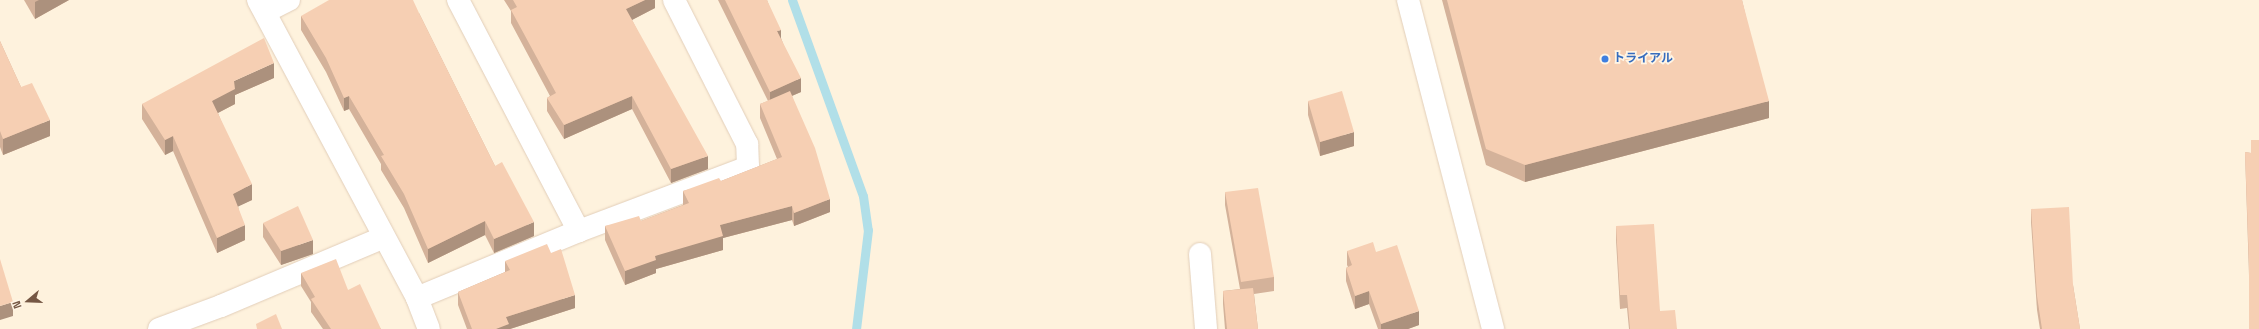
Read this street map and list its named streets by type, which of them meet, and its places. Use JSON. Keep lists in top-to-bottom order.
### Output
{
  "places": ["トライアル"],
  "north": "left"
}
